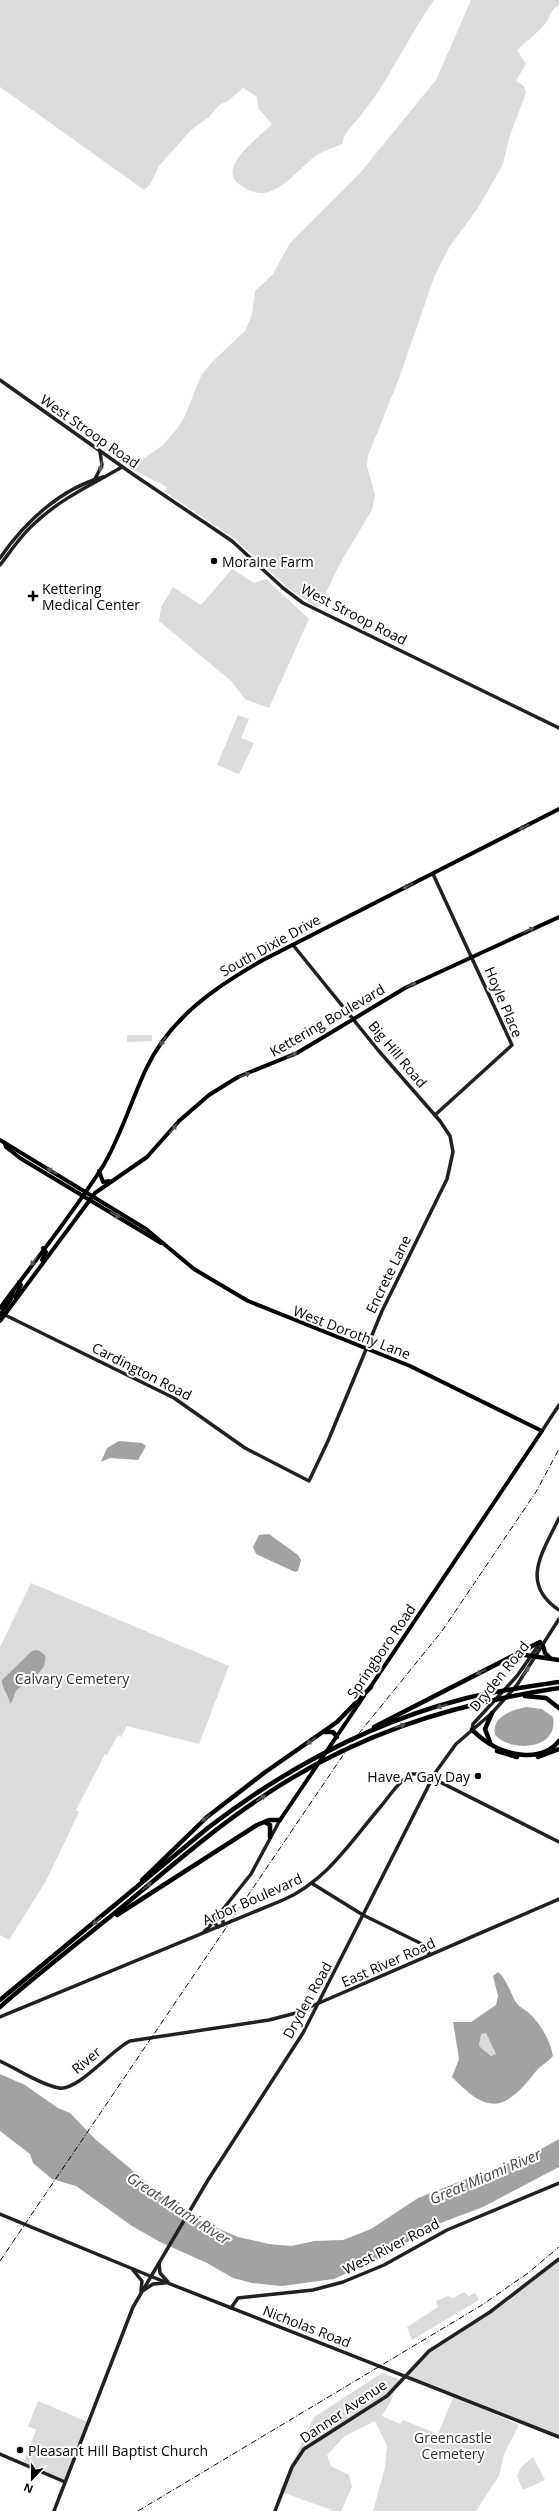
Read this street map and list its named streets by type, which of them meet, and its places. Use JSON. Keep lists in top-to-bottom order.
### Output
{
  "streets": {
    "main road": [
      "South Dixie Drive",
      "Kettering Boulevard",
      "West Dorothy Lane",
      "Springboro Road"
    ],
    "street": [
      "West Stroop Road",
      "Hoyle Place",
      "Big Hill Road",
      "Encrete Lane",
      "Cardington Road",
      "Dryden Road",
      "Arbor Boulevard",
      "East River Road",
      "River",
      "West River Road",
      "Nicholas Road",
      "Danner Avenue"
    ]
  },
  "crossings": [
    ["South Dixie Drive", "Hoyle Place"],
    ["South Dixie Drive", "Big Hill Road"],
    ["South Dixie Drive", "West Dorothy Lane"],
    ["Hoyle Place", "Kettering Boulevard"],
    ["Hoyle Place", "Big Hill Road"],
    ["Kettering Boulevard", "Big Hill Road"],
    ["Kettering Boulevard", "West Dorothy Lane"],
    ["Kettering Boulevard", "Cardington Road"],
    ["Big Hill Road", "Encrete Lane"],
    ["Encrete Lane", "West Dorothy Lane"],
    ["Encrete Lane", "Cardington Road"],
    ["West Dorothy Lane", "Springboro Road"],
    ["Springboro Road", "Arbor Boulevard"],
    ["Dryden Road", "Arbor Boulevard"],
    ["Dryden Road", "East River Road"],
    ["Dryden Road", "Nicholas Road"],
    ["East River Road", "River"],
    ["West River Road", "Nicholas Road"],
    ["Nicholas Road", "Danner Avenue"]
  ],
  "one_way": ["South Dixie Drive", "Kettering Boulevard"],
  "water": ["Great Miami River"],
  "parks": ["Calvary Cemetery", "Greencastle Cemetery"],
  "places": {
    "other": ["Moraine Farm", "Have A Gay Day", "Pleasant Hill Baptist Church"],
    "health": ["Kettering Medical Center"]
  },
  "north": "bottom"
}
